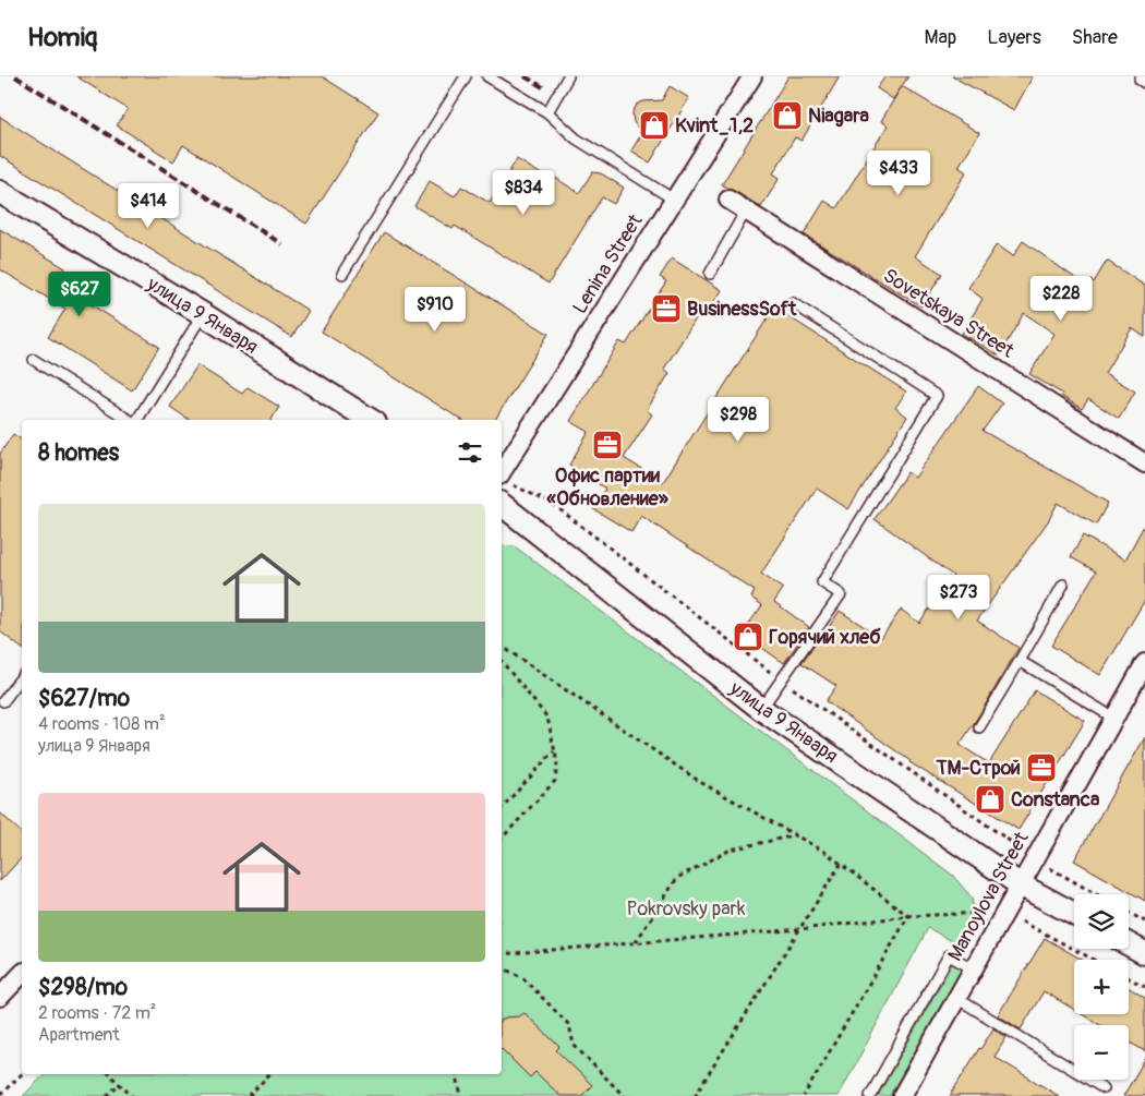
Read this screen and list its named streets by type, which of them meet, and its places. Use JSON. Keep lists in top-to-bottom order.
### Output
{
  "streets": {
    "street": [
      "Lenina Street",
      "Sovetskaya Street",
      "улица 9 Января",
      "Manoylova Street"
    ]
  },
  "crossings": [
    ["улица 9 Января", "Manoylova Street"]
  ],
  "parks": ["Pokrovsky park"],
  "places": {
    "shop": [
      "Niagara",
      "Kvint_1,2",
      "Горячий хлеб",
      "Constanca"
    ],
    "office": ["BusinessSoft", "Офис партии «Обновление»", "ТМ-Строй"]
  },
  "page": {
    "header": "Homiq",
    "nav": ["Map", "Layers", "Share"],
    "price": [
      "$433",
      "$834",
      "$414",
      "$627",
      "$228",
      "$910",
      "$298",
      "$273"
    ],
    "heading": "8 homes",
    "list": [
      {
        "name": "$627/mo",
        "note": "4 rooms · 108 m² · улица 9 Января"
      },
      {
        "name": "$298/mo",
        "note": "2 rooms · 72 m² · Apartment"
      }
    ],
    "map_buttons": ["+", "−"]
  }
}
